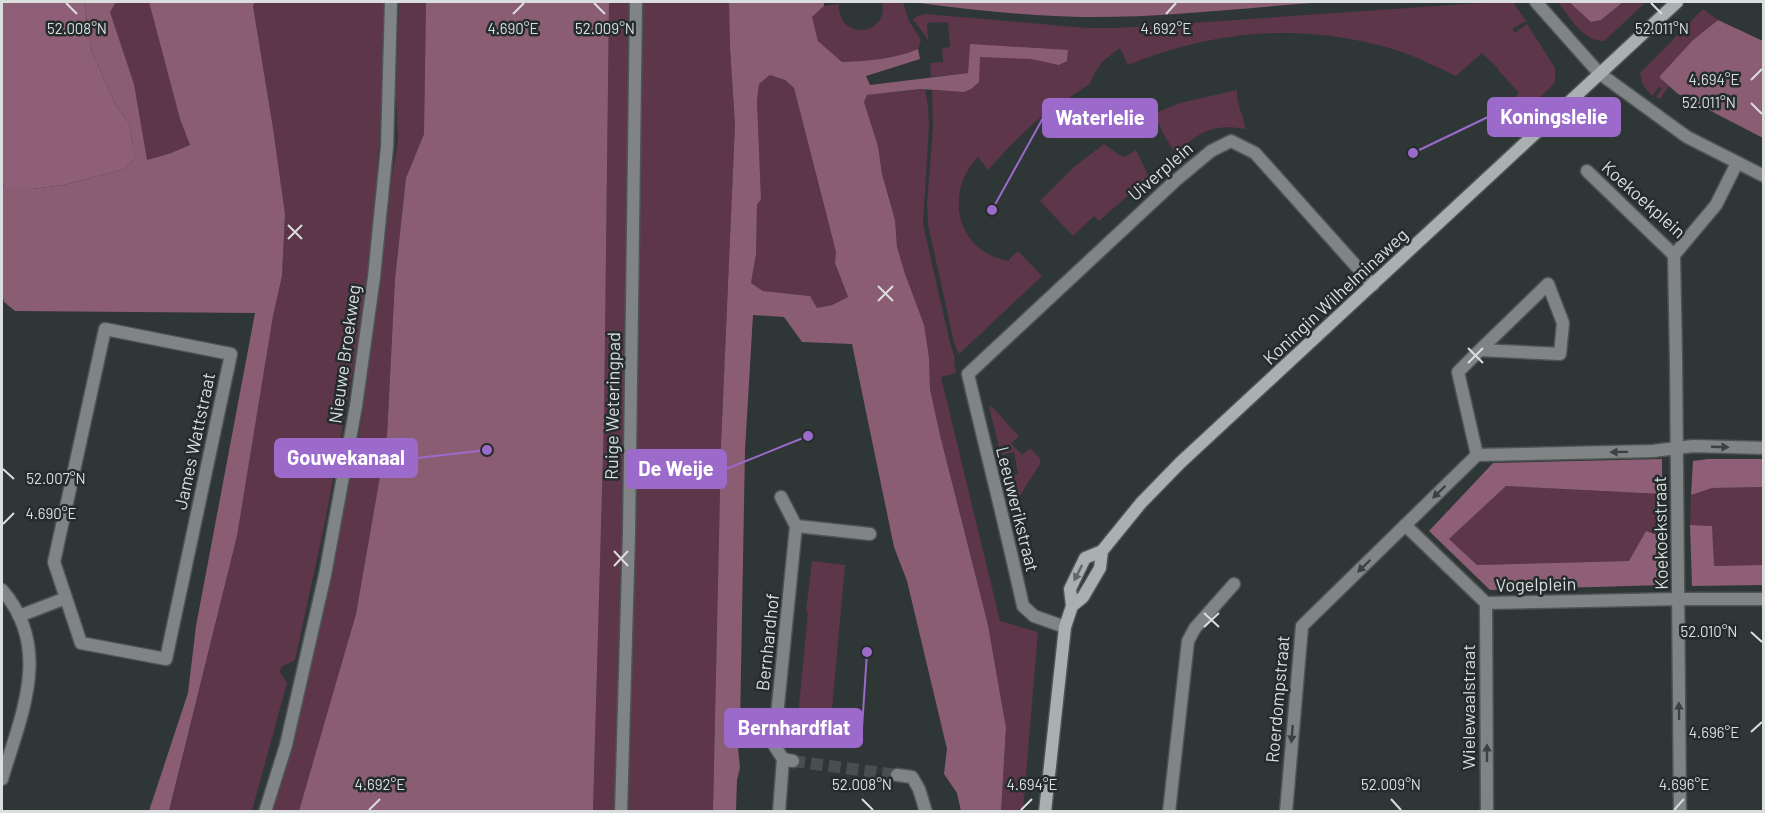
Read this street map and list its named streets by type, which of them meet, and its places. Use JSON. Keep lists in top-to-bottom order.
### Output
{
  "streets": {
    "main road": ["Koningin Wilhelminaweg"],
    "street": [
      "Uiverplein",
      "Koekoekplein",
      "Nieuwe Broekweg",
      "Ruige Weteringpad",
      "James Wattstraat",
      "Leeuwerikstraat",
      "Koekoekstraat",
      "Vogelplein",
      "Bernhardhof",
      "Roerdompstraat",
      "Wielewaalstraat"
    ]
  },
  "crossings": [
    ["Uiverplein", "Koningin Wilhelminaweg"],
    ["Uiverplein", "Leeuwerikstraat"],
    ["Koekoekplein", "Koekoekstraat"],
    ["Koningin Wilhelminaweg", "Leeuwerikstraat"],
    ["Koekoekstraat", "Vogelplein"],
    ["Vogelplein", "Roerdompstraat"],
    ["Vogelplein", "Wielewaalstraat"]
  ],
  "one_way": ["Koekoekstraat", "Roerdompstraat", "Wielewaalstraat"],
  "places": [
    "Koningslelie",
    "Waterlelie",
    "De Weije",
    "Gouwekanaal",
    "Bernhardflat"
  ],
  "coordinates": [
    "52.011°N",
    "52.008°N",
    "4.690°E",
    "52.009°N",
    "4.692°E",
    "4.694°E",
    "52.007°N",
    "52.010°N",
    "4.696°E"
  ]
}
